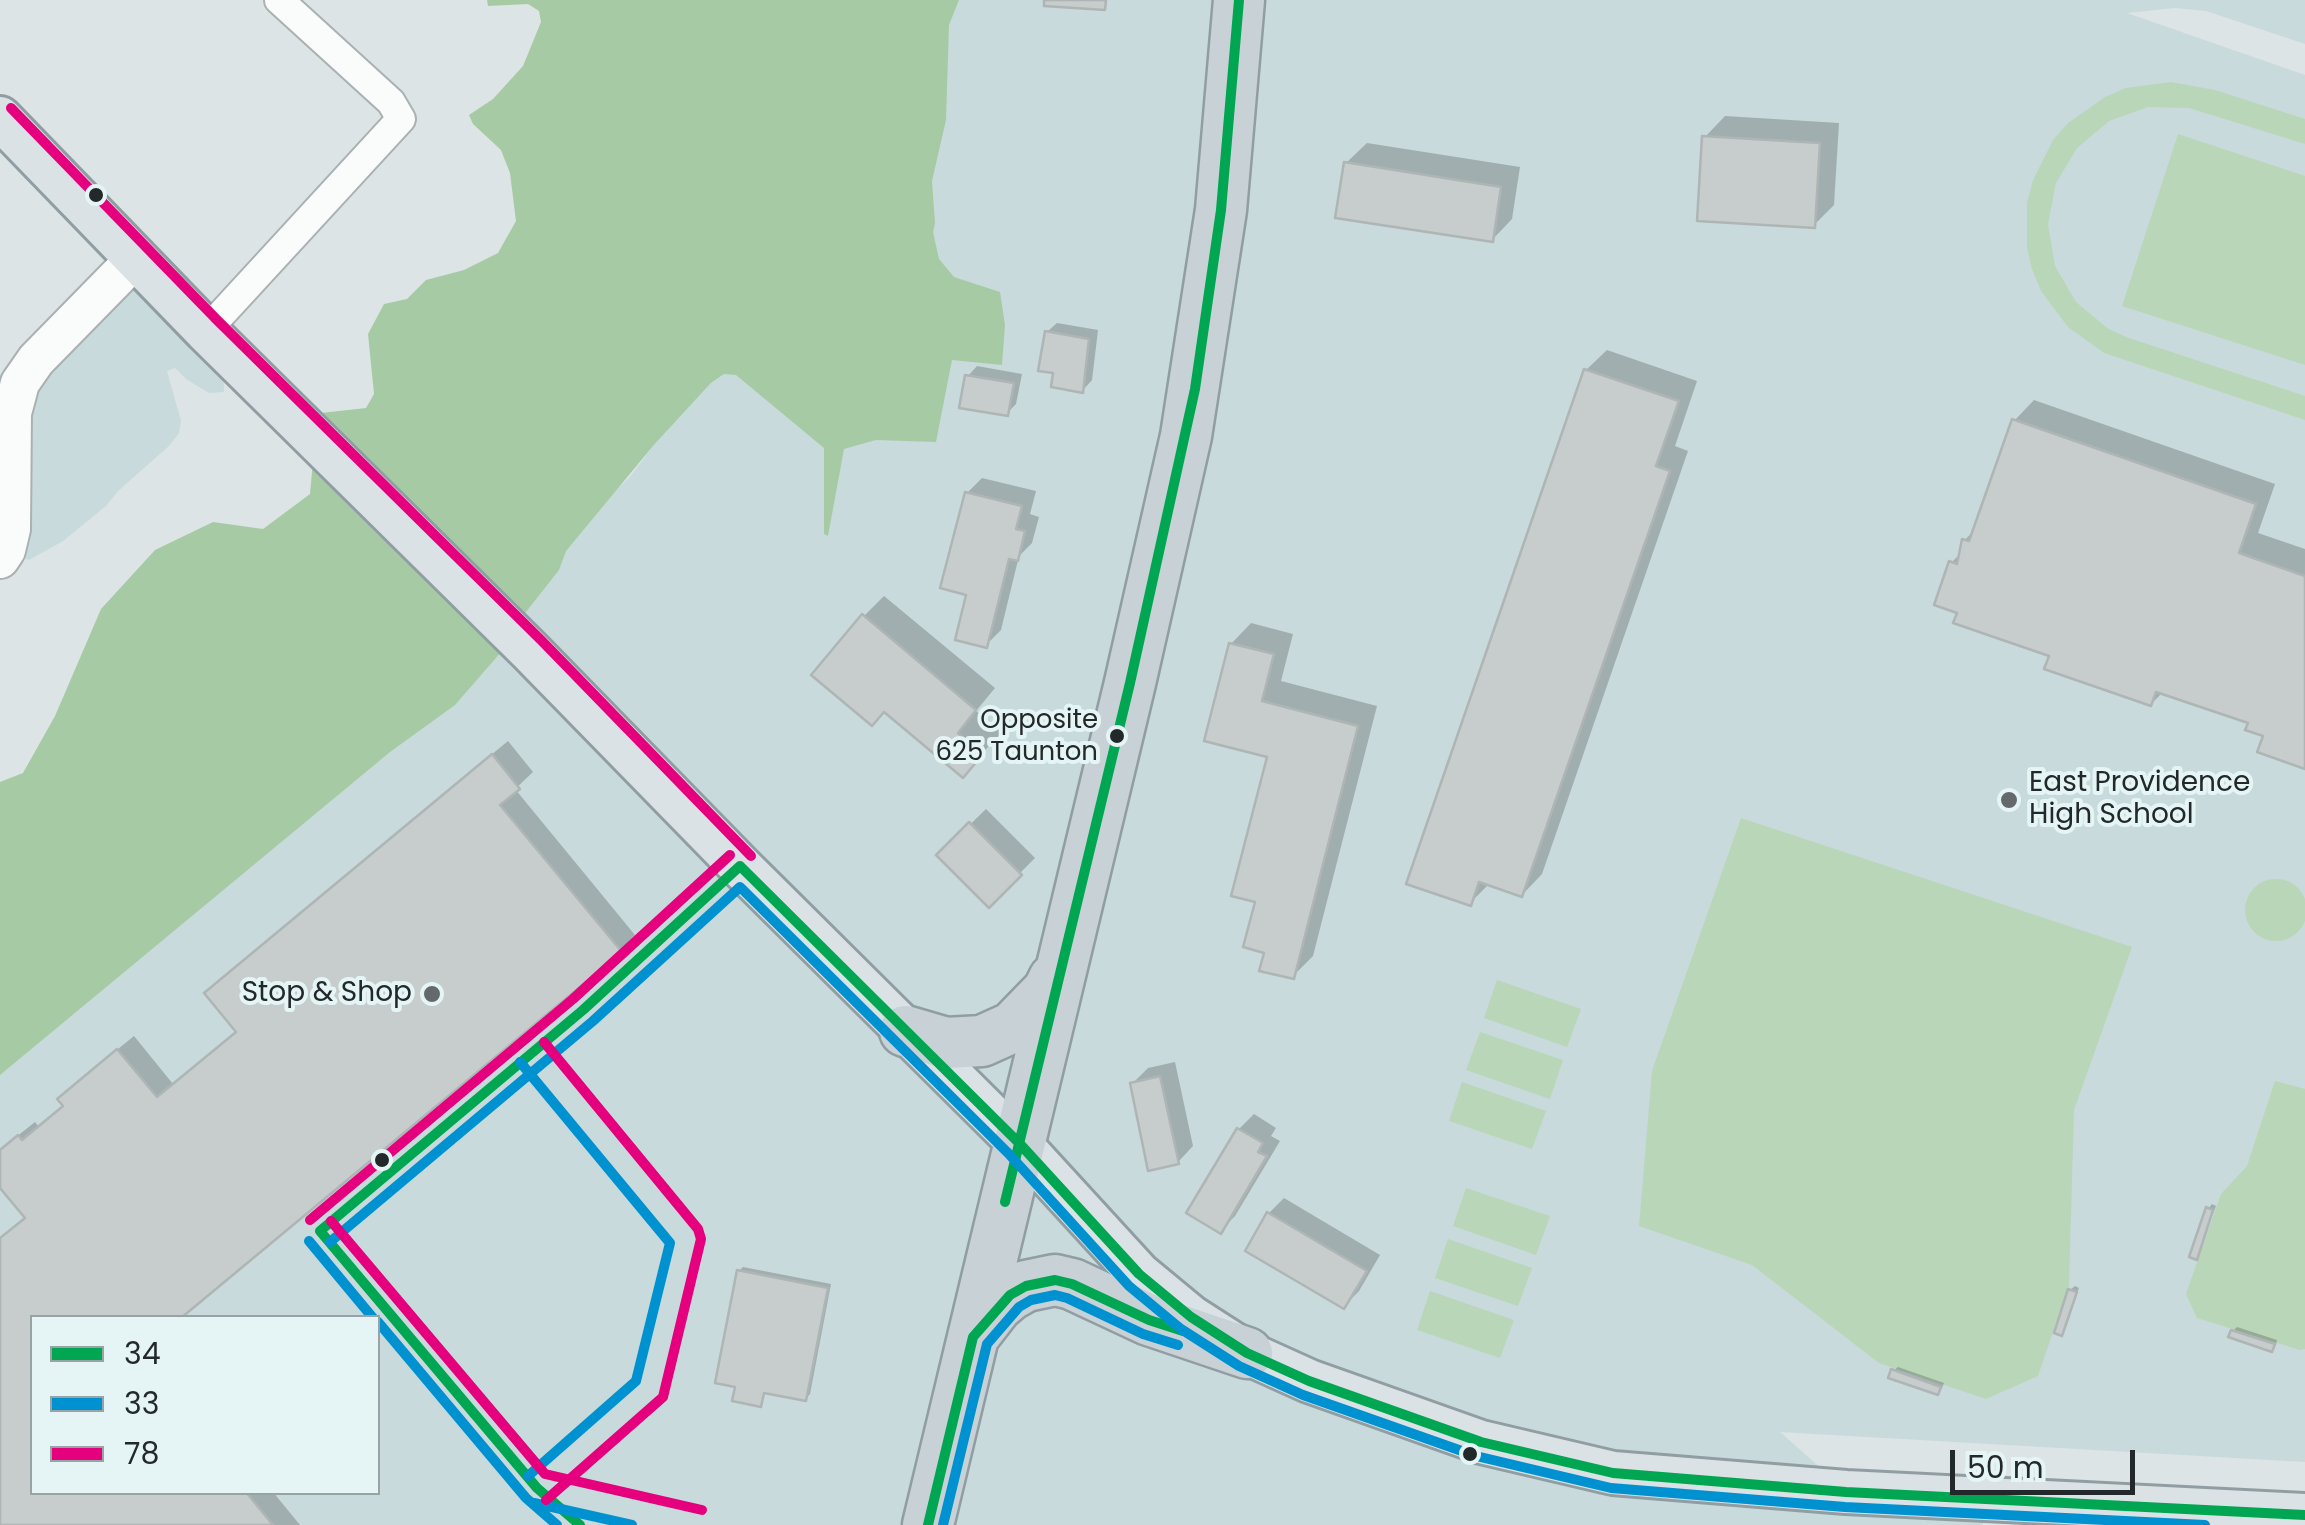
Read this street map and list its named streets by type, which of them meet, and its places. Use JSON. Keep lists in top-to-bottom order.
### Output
{
  "places": ["Opposite 625 Taunton", "East Providence High School", "Stop & Shop"],
  "lines": ["transit line 34", "transit line 78", "transit line 33"],
  "legend": ["34", "33", "78"],
  "scale_bar": "50 m"
}
